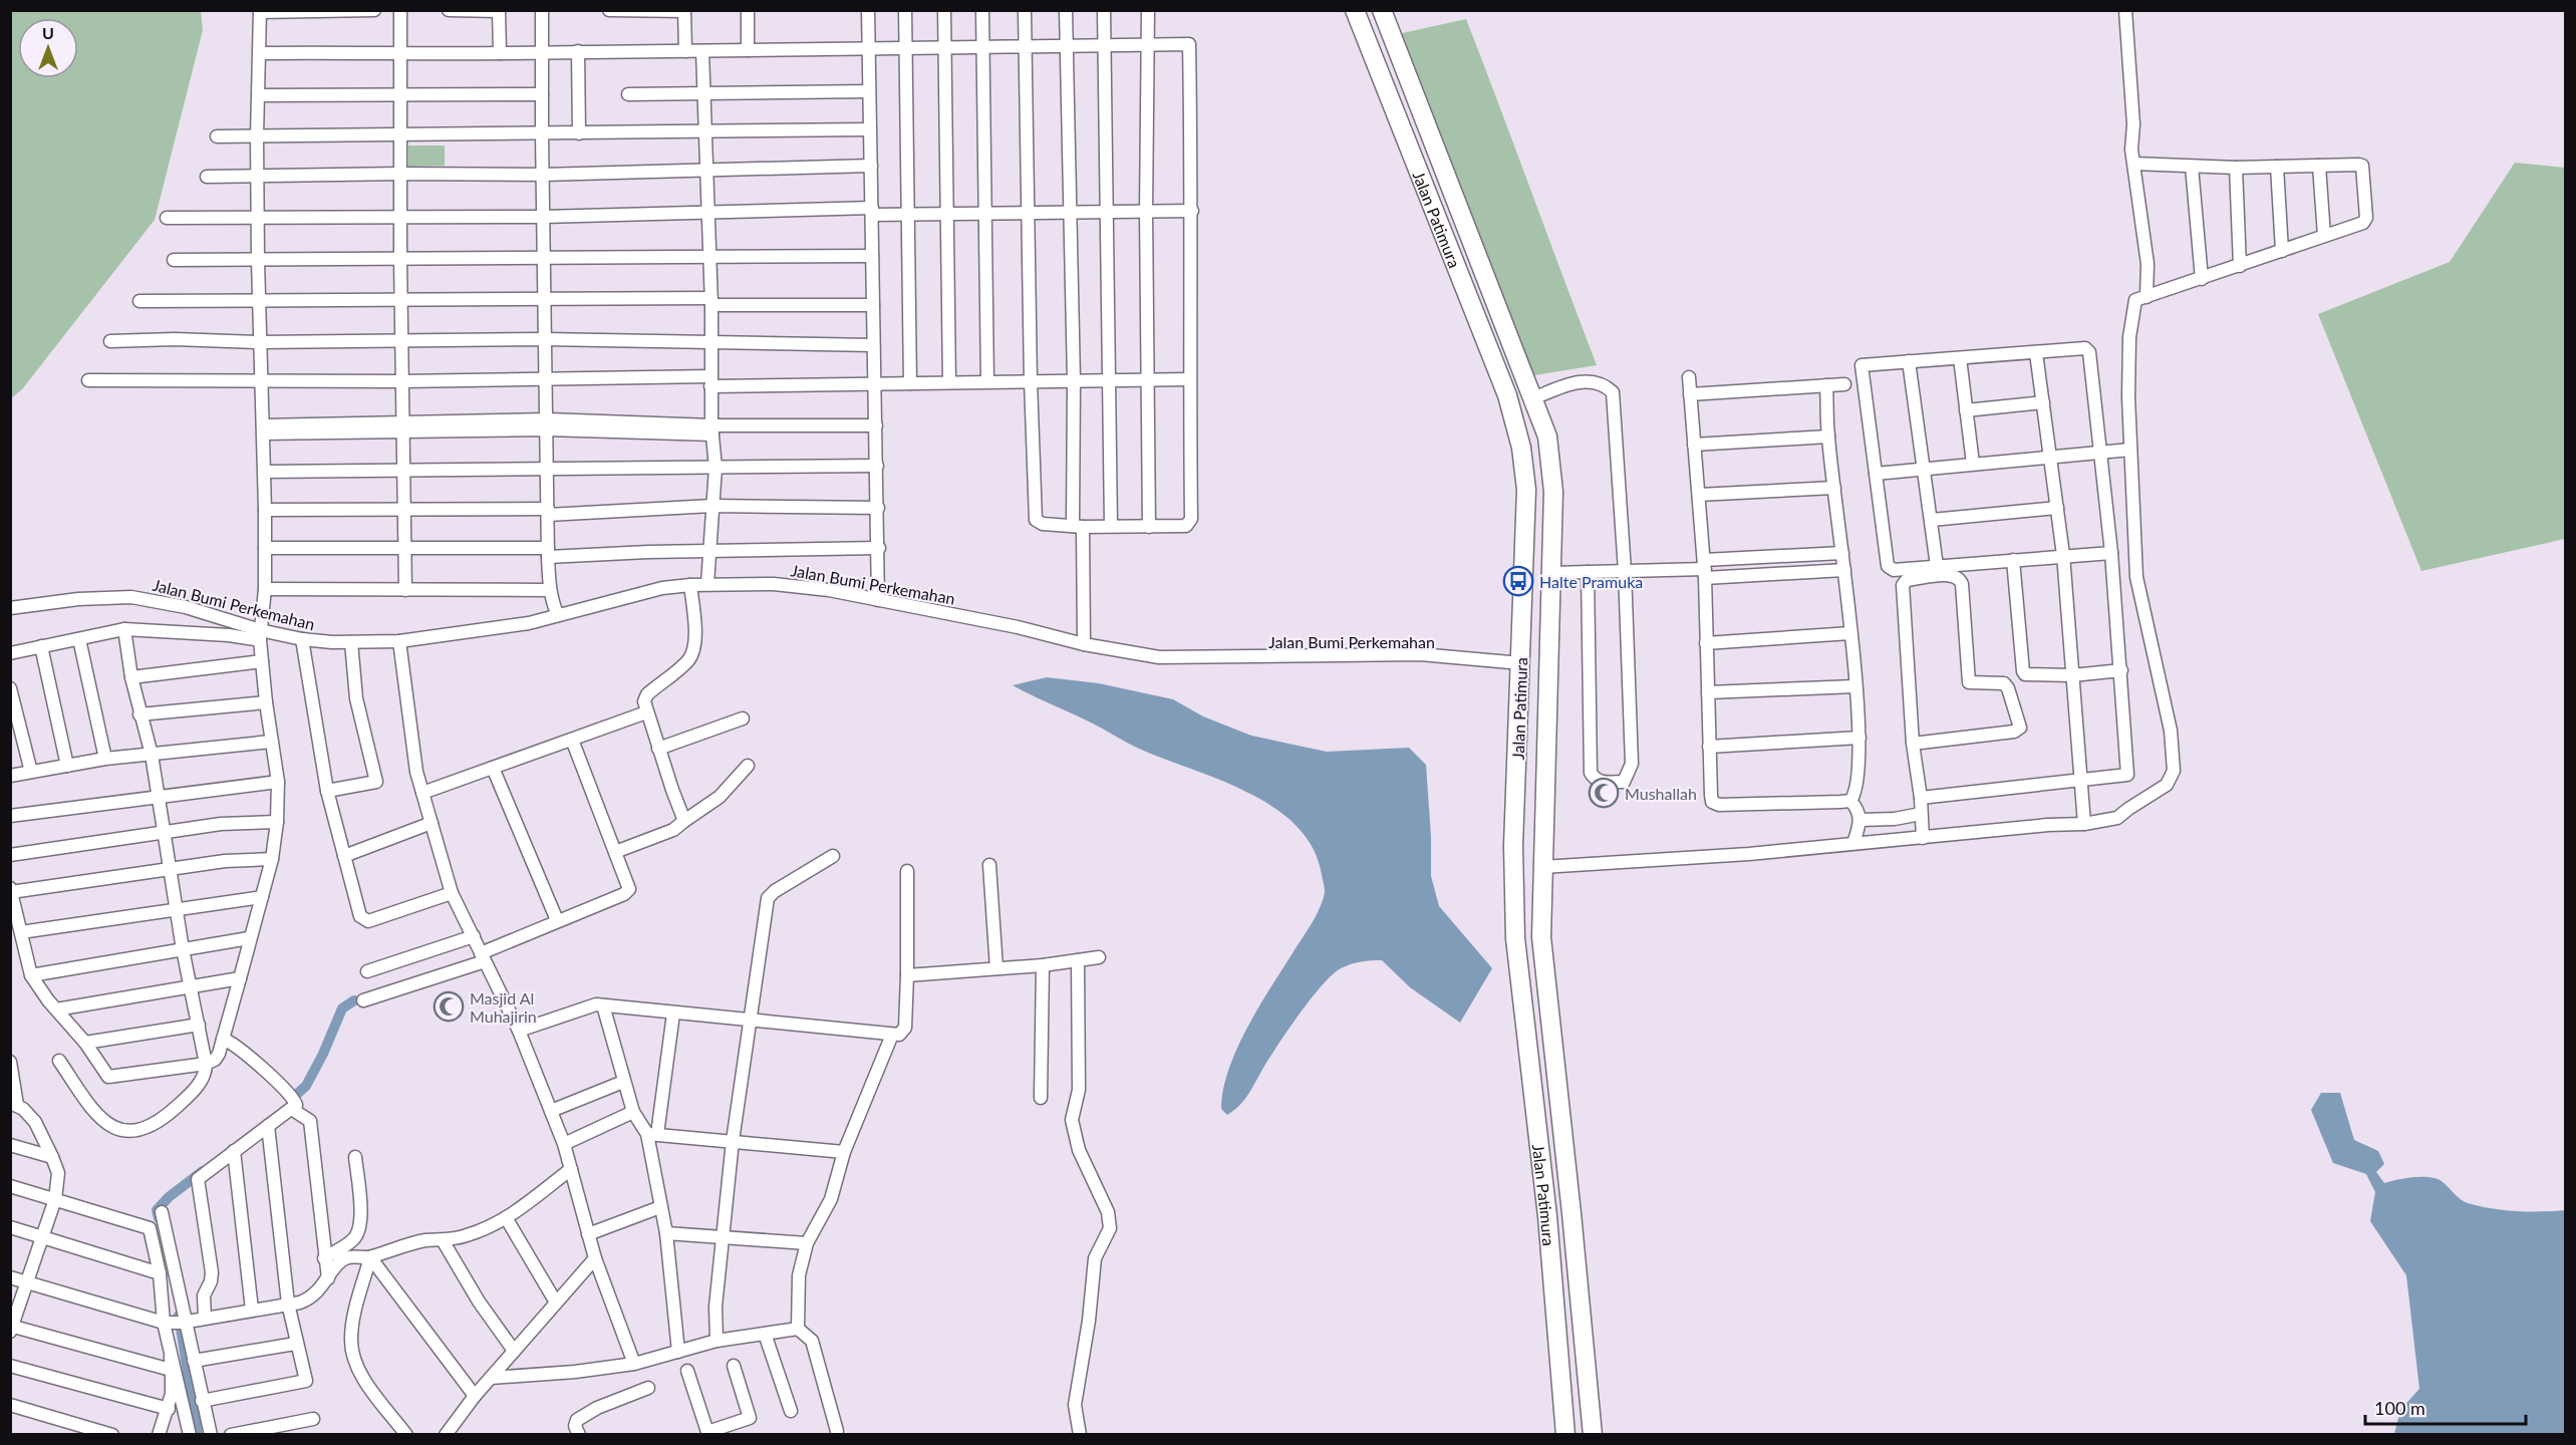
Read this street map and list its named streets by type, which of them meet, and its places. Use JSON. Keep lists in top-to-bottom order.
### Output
{
  "streets": {
    "highway": ["Jalan Patimura"],
    "street": ["Jalan Bumi Perkemahan"]
  },
  "crossings": [
    ["Jalan Patimura", "Jalan Bumi Perkemahan"]
  ],
  "places": {
    "bus stop": ["Halte Pramuka"],
    "mosque": ["Mushallah", "Masjid Al Muhajirin"]
  },
  "scale_bar": "100 m",
  "north": "top"
}
